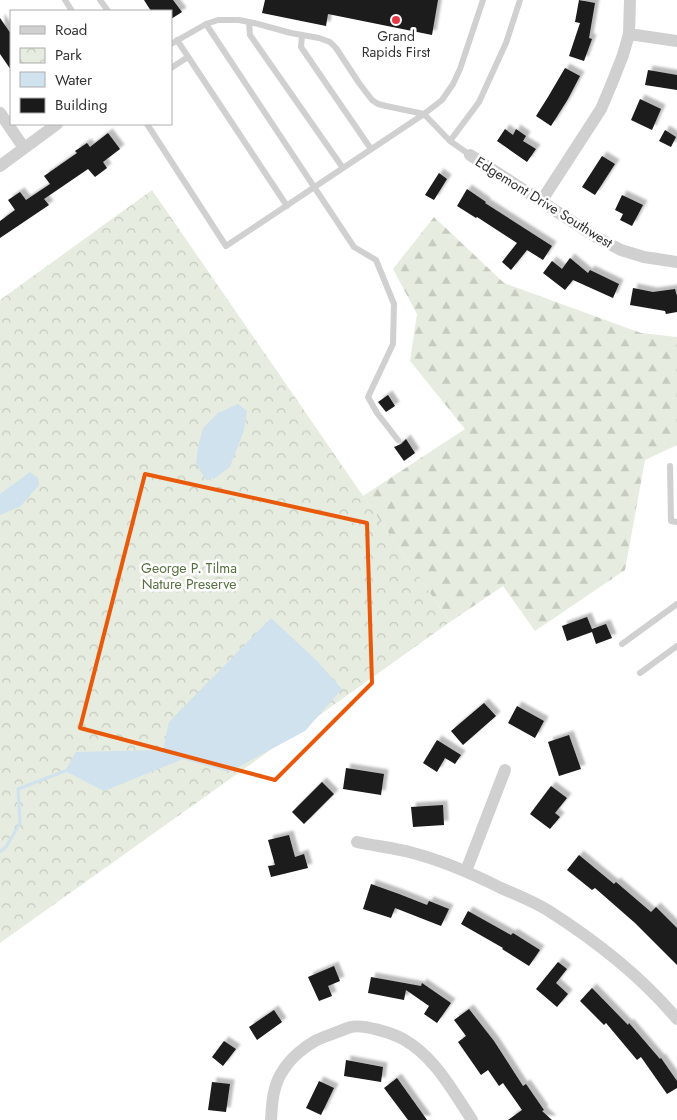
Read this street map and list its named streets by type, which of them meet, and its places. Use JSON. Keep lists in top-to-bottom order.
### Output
{
  "streets": {
    "street": ["Edgemont Drive Southwest"]
  },
  "parks": ["George P. Tilma Nature Preserve"],
  "places": ["Grand Rapids First"],
  "legend": [
    "Road",
    "Park",
    "Water",
    "Building"
  ]
}
